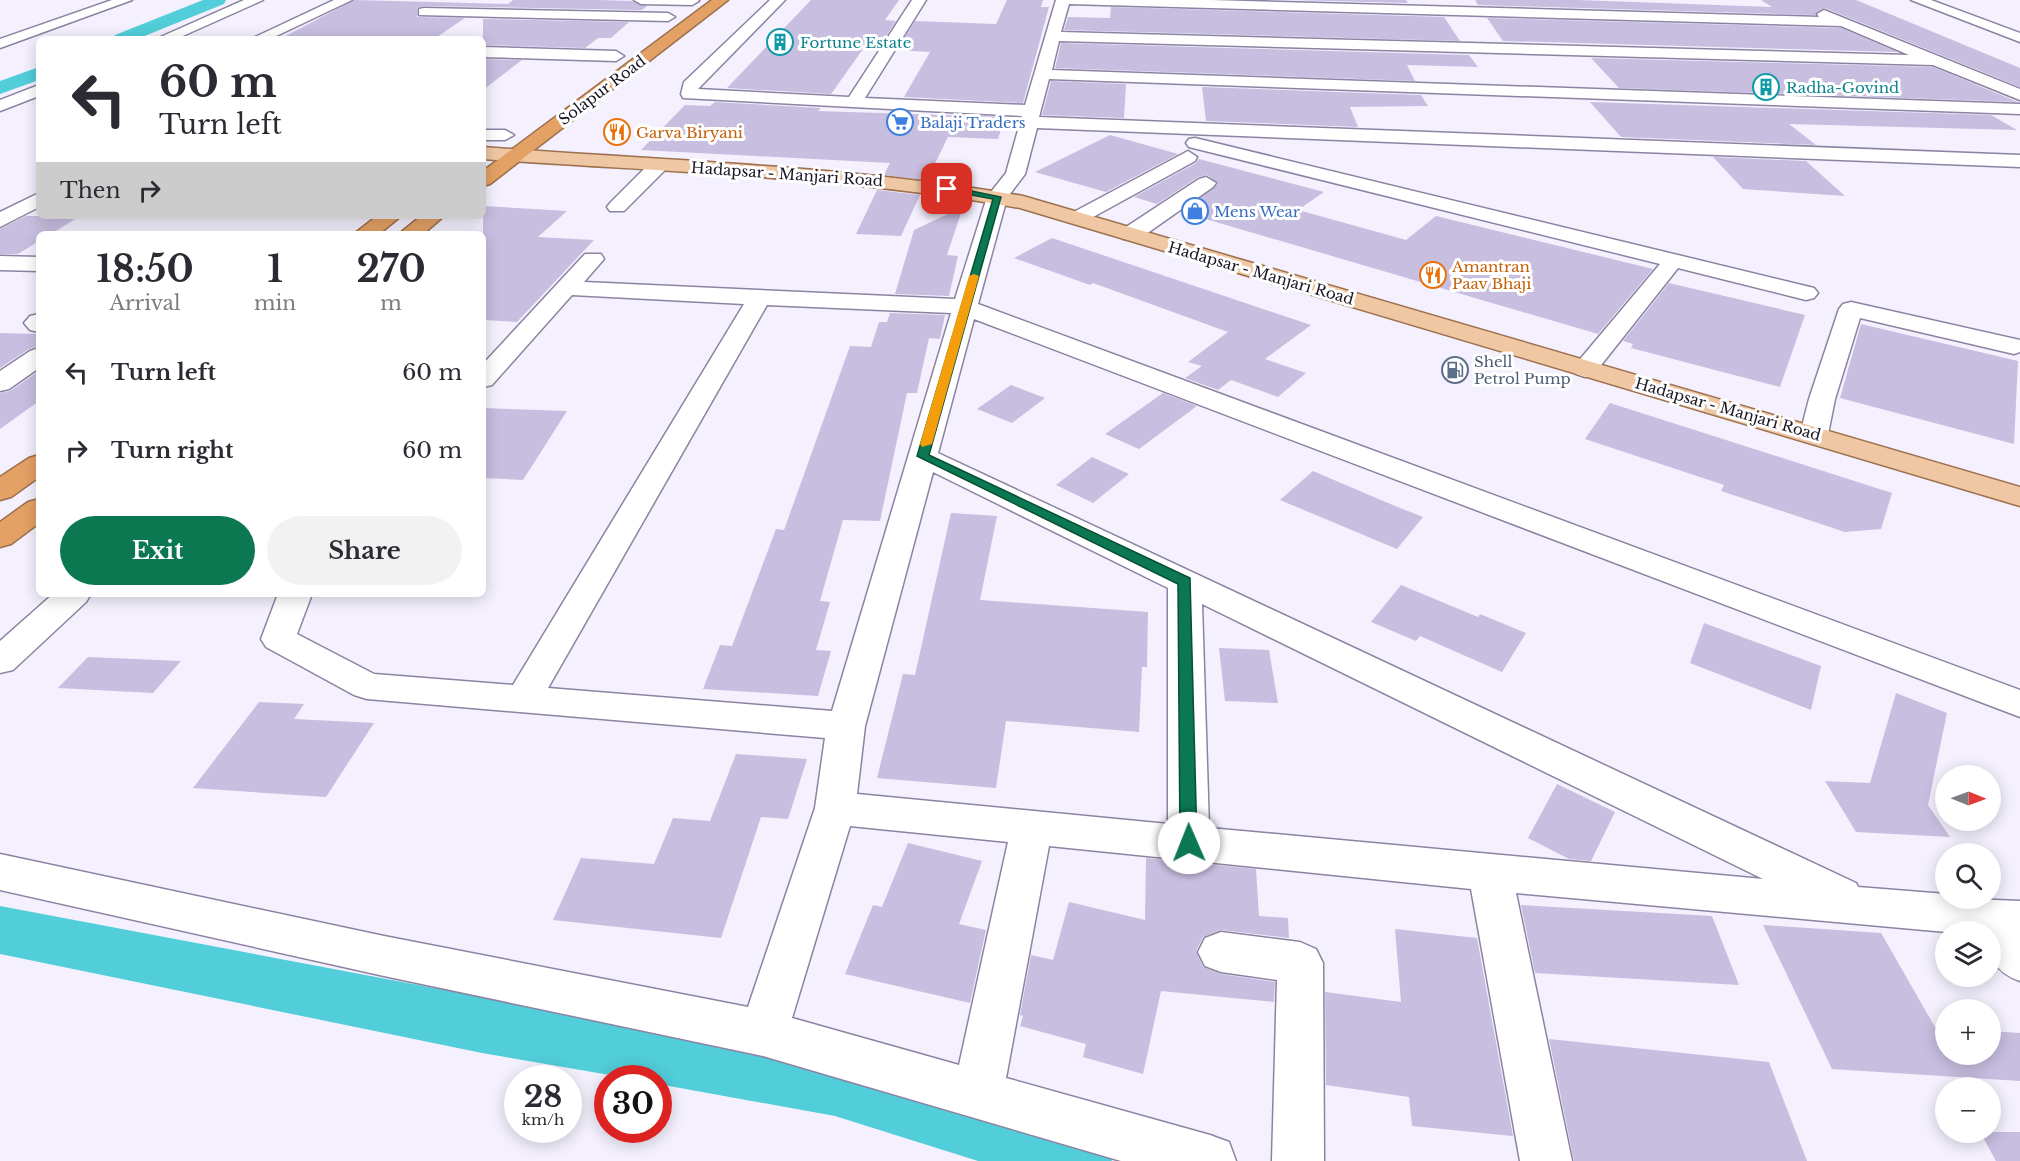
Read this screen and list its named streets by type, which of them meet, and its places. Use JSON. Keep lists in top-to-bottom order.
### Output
{
  "streets": {
    "highway": ["Solapur Road"],
    "main road": ["Hadapsar - Manjari Road"]
  },
  "crossings": [
    ["Solapur Road", "Hadapsar - Manjari Road"]
  ],
  "places": {
    "building": ["Fortune Estate", "Radha-Govind"],
    "supermarket": ["Balaji Traders"],
    "restaurant": ["Garva Biryani", "Amantran Paav Bhaji"],
    "shop": ["Mens Wear"],
    "fuel station": ["Shell Petrol Pump"]
  },
  "north": "right",
  "page": {
    "turn": ["60 m", "Turn left"],
    "then": "Then",
    "eta": [
      "18:50",
      "Arrival",
      "1",
      "min",
      "270",
      "m"
    ],
    "list": [
      {
        "name": "Turn left",
        "value": "60 m"
      },
      {
        "name": "Turn right",
        "value": "60 m"
      }
    ],
    "buttons": ["Exit", "Share"],
    "map_buttons": ["+", "−"],
    "speed": "28 km/h",
    "limit": "30"
  }
}
